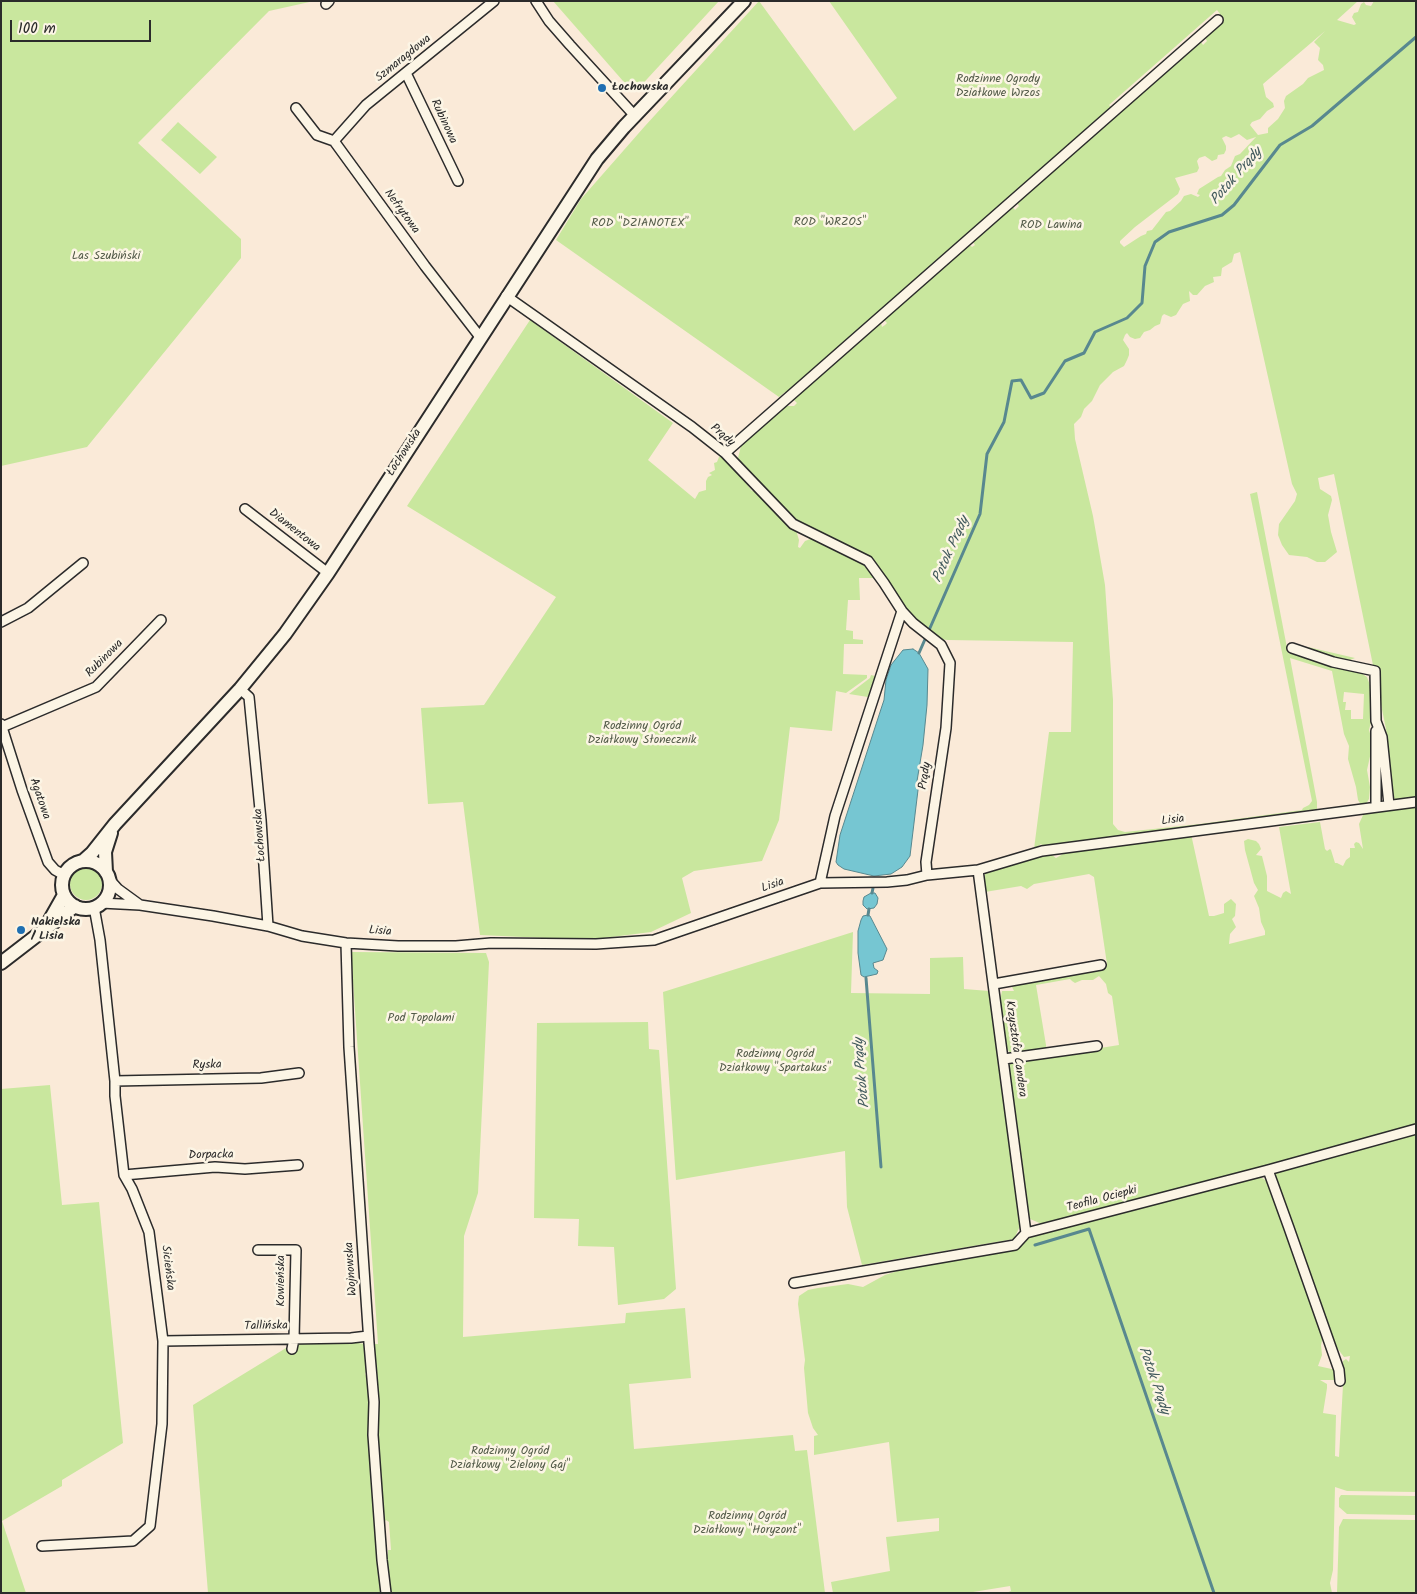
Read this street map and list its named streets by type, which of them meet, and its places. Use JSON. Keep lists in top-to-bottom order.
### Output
{
  "streets": {
    "main road": ["Łochowska"],
    "street": [
      "Szmaragdowa",
      "Rubinowa",
      "Nefrytowa",
      "Prądy",
      "Diamentowa",
      "Agatowa",
      "Lisia",
      "Krzysztofa Candera",
      "Ryska",
      "Dorpacka",
      "Teofila Ociepki",
      "Sicieńska",
      "Wojnowska",
      "Kowieńska",
      "Tallińska"
    ]
  },
  "crossings": [
    ["Szmaragdowa", "Rubinowa"],
    ["Szmaragdowa", "Nefrytowa"],
    ["Rubinowa", "Agatowa"],
    ["Nefrytowa", "Łochowska"],
    ["Prądy", "Łochowska"],
    ["Prądy", "Lisia"],
    ["Łochowska", "Diamentowa"],
    ["Łochowska", "Agatowa"],
    ["Łochowska", "Lisia"],
    ["Łochowska", "Sicieńska"],
    ["Agatowa", "Lisia"],
    ["Agatowa", "Sicieńska"],
    ["Lisia", "Krzysztofa Candera"],
    ["Lisia", "Sicieńska"],
    ["Lisia", "Wojnowska"],
    ["Krzysztofa Candera", "Teofila Ociepki"],
    ["Ryska", "Sicieńska"],
    ["Dorpacka", "Sicieńska"],
    ["Sicieńska", "Tallińska"],
    ["Wojnowska", "Tallińska"],
    ["Kowieńska", "Tallińska"]
  ],
  "water": ["Potok Prądy"],
  "parks": [
    "Rodzinne Ogrody Działkowe Wrzos",
    "ROD \"WRZOS\"",
    "ROD \"DZIANOTEX\"",
    "ROD Lawina",
    "Las Szubiński",
    "Rodzinny Ogród Działkowy Słonecznik",
    "Pod Topolami",
    "Rodzinny Ogród Działkowy \"Spartakus\"",
    "Rodzinny Ogród Działkowy \"Zielony Gaj\"",
    "Rodzinny Ogród Działkowy \"Horyzont\""
  ],
  "places": ["Łochowska", "Nakielska / Lisia"],
  "scale_bar": "100 m"
}
